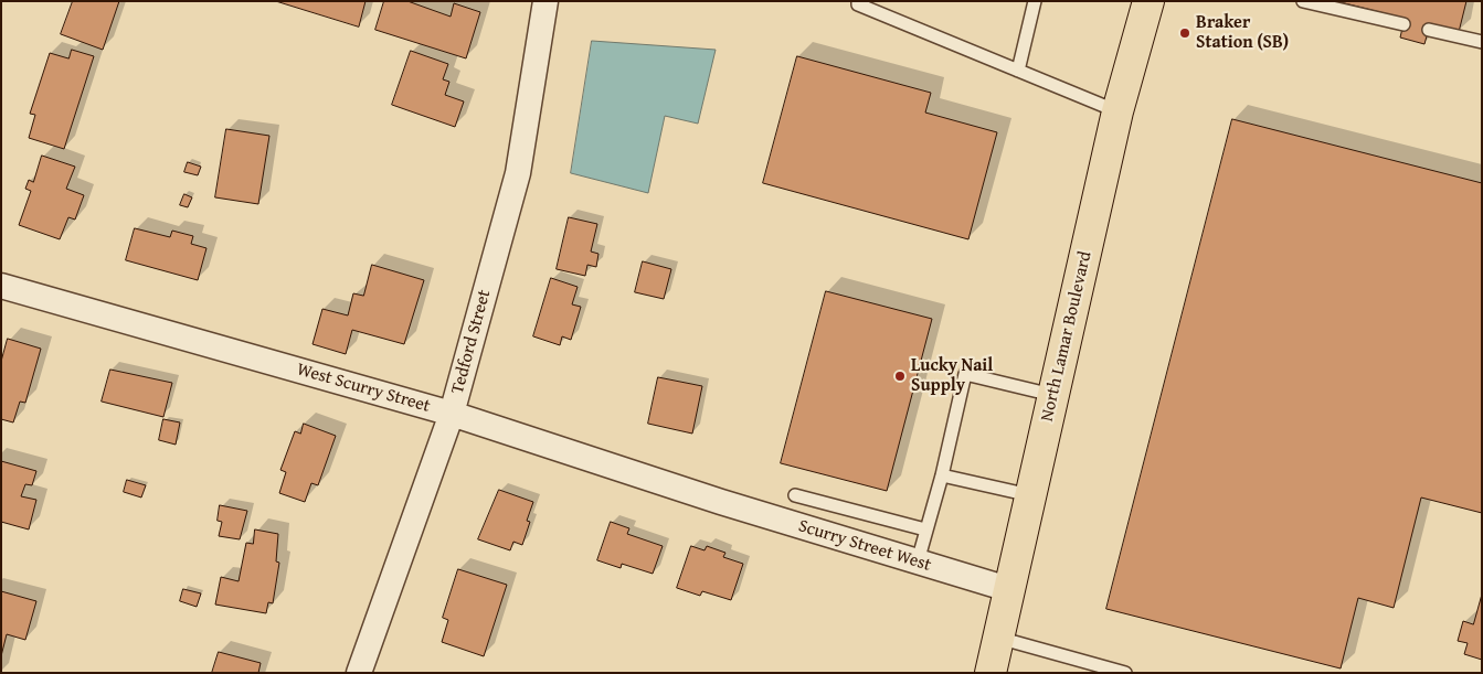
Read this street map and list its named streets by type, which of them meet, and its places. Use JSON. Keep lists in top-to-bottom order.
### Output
{
  "streets": {
    "main road": ["North Lamar Boulevard"],
    "street": ["Tedford Street", "West Scurry Street", "Scurry Street West"]
  },
  "crossings": [
    ["North Lamar Boulevard", "Scurry Street West"],
    ["Tedford Street", "West Scurry Street"],
    ["West Scurry Street", "Scurry Street West"]
  ],
  "places": ["Braker Station (SB)", "Lucky Nail Supply"]
}
